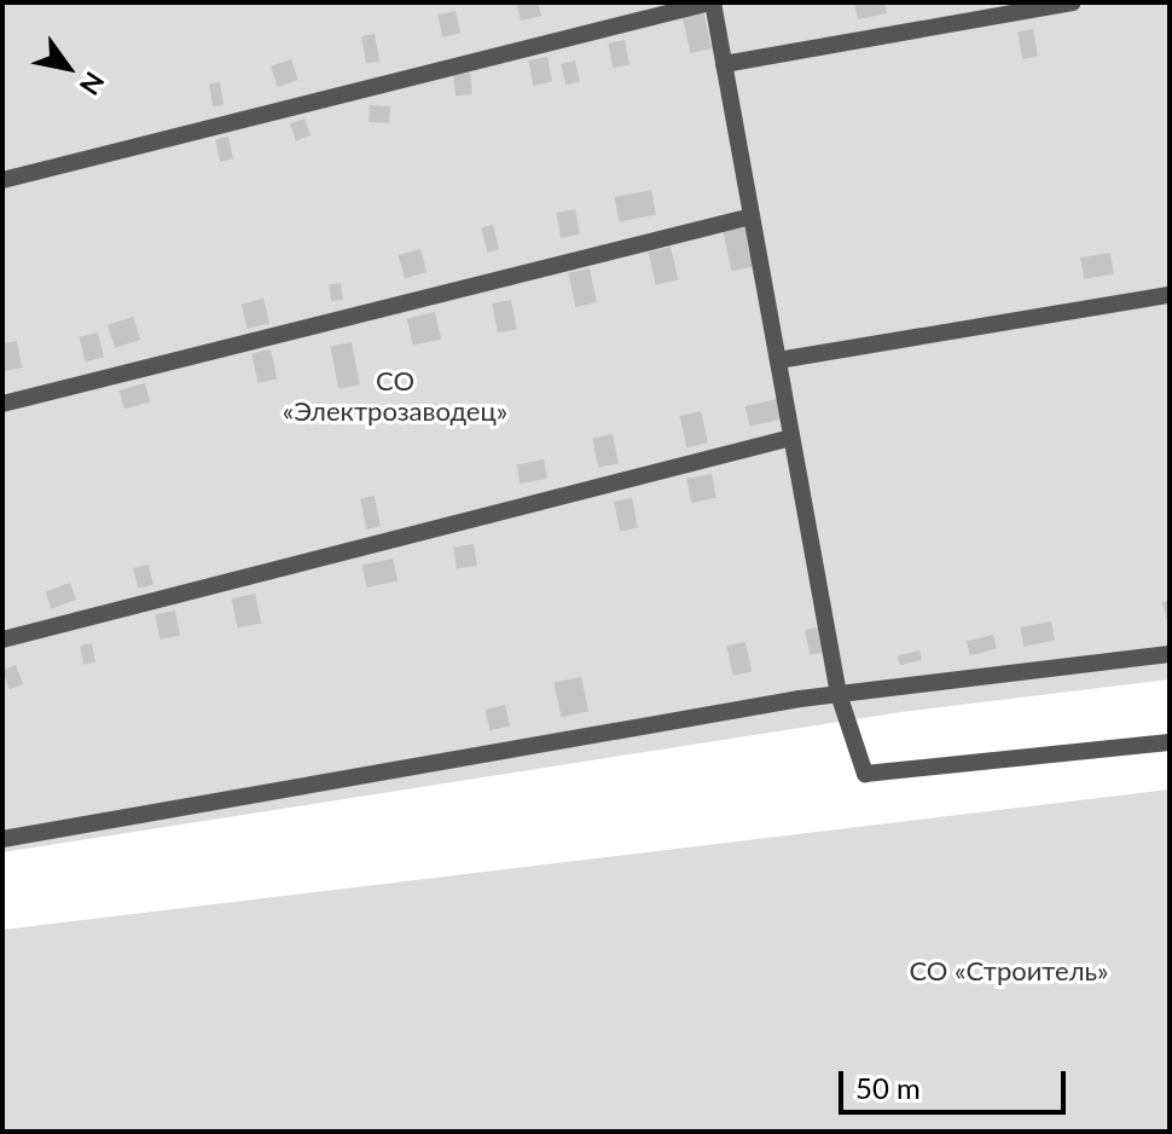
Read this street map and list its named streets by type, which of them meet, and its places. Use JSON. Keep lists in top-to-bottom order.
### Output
{
  "parks": ["СО «Электрозаводец»", "СО «Строитель»"],
  "scale_bar": "50 m",
  "north": "bottom right"
}
